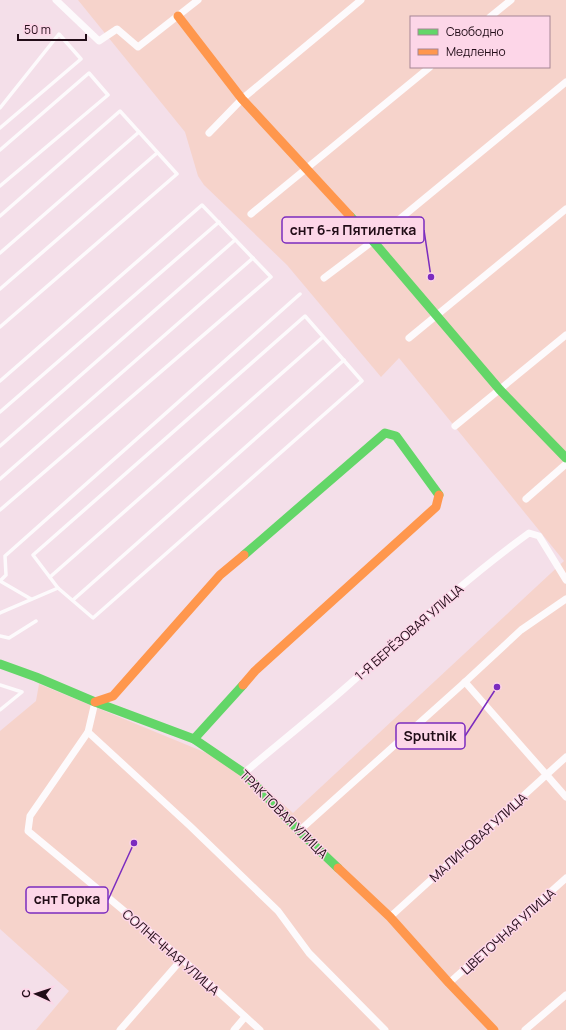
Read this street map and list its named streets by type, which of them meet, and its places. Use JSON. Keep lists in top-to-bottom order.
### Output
{
  "streets": {
    "street": [
      "1-Я БЕРЁЗОВАЯ УЛИЦА",
      "ТРАКТОВАЯ УЛИЦА",
      "МАЛИНОВАЯ УЛИЦА",
      "ЦВЕТОЧНАЯ УЛИЦА",
      "СОЛНЕЧНАЯ УЛИЦА"
    ]
  },
  "crossings": [
    ["1-Я БЕРЁЗОВАЯ УЛИЦА", "ТРАКТОВАЯ УЛИЦА"],
    ["ТРАКТОВАЯ УЛИЦА", "МАЛИНОВАЯ УЛИЦА"],
    ["ТРАКТОВАЯ УЛИЦА", "ЦВЕТОЧНАЯ УЛИЦА"],
    ["ТРАКТОВАЯ УЛИЦА", "СОЛНЕЧНАЯ УЛИЦА"]
  ],
  "places": ["снт 6-я Пятилетка", "Sputnik", "снт Горка"],
  "legend": ["Свободно", "Медленно"],
  "scale_bar": "50 m",
  "north": "left"
}
